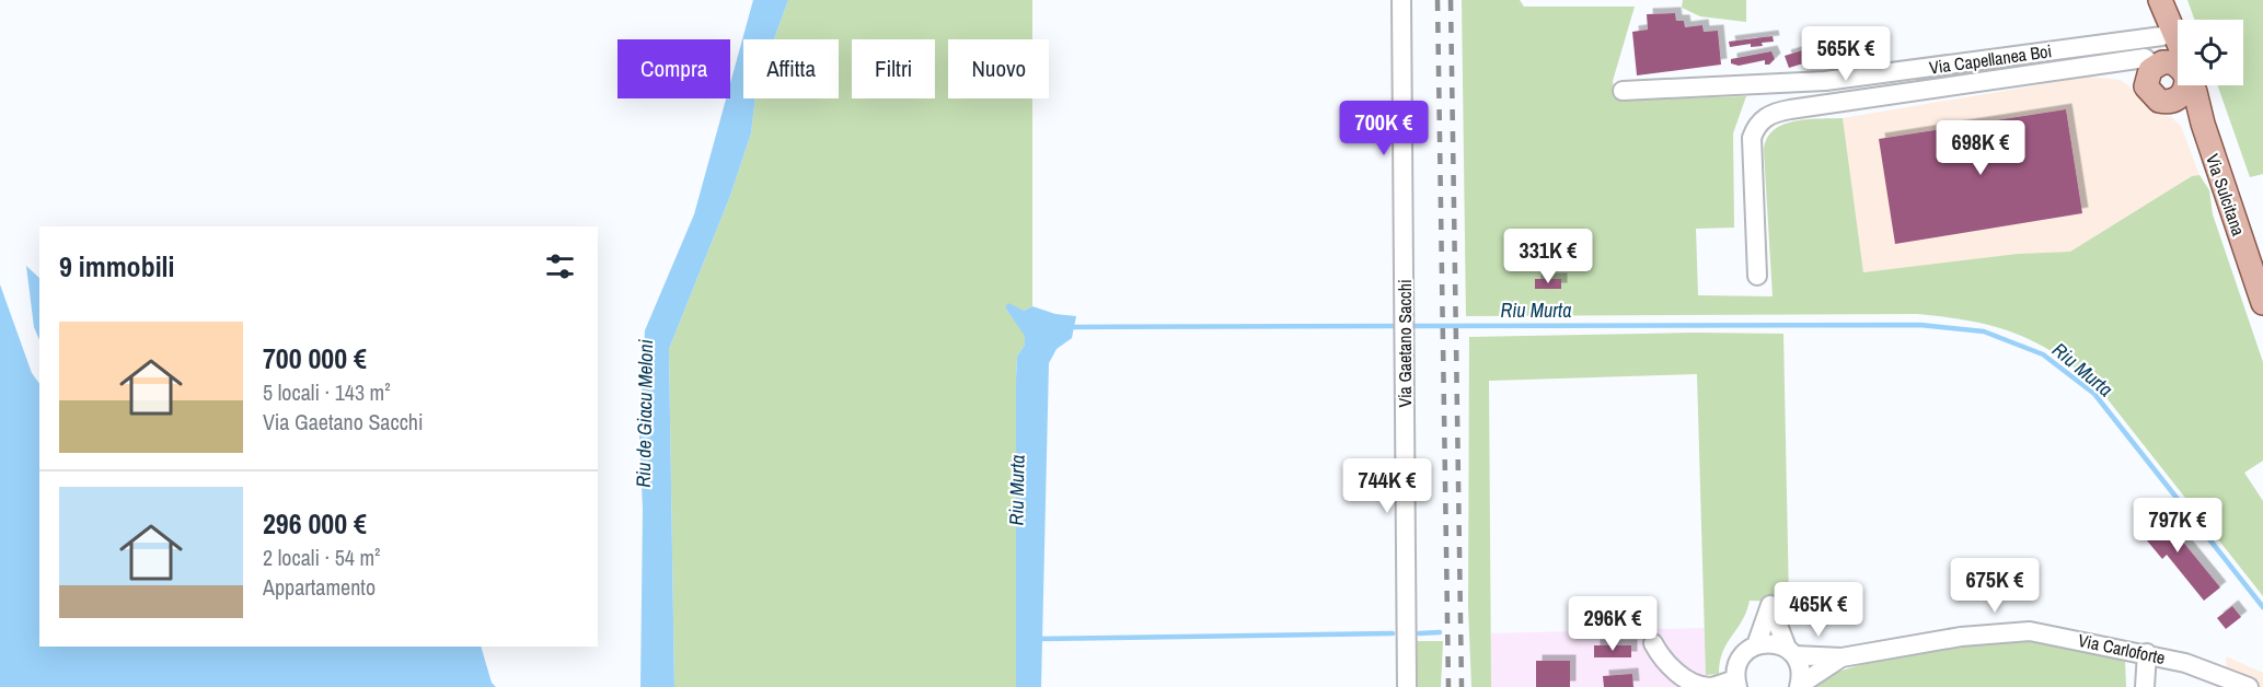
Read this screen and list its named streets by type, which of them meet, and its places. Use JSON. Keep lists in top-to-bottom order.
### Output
{
  "streets": {
    "main road": ["Via Sulcitana"],
    "street": ["Via Capellanea Boi", "Via Gaetano Sacchi", "Via Carloforte"]
  },
  "crossings": [
    ["Via Capellanea Boi", "Via Sulcitana"]
  ],
  "water": ["Riu Murta", "Riu de Giacu Meloni"],
  "page": {
    "price": [
      "565K €",
      "700K €",
      "698K €",
      "331K €",
      "744K €",
      "797K €",
      "675K €",
      "465K €",
      "296K €"
    ],
    "chip": [
      "Compra",
      "Affitta",
      "Filtri",
      "Nuovo"
    ],
    "heading": "9 immobili",
    "list": [
      {
        "name": "700 000 €",
        "note": "5 locali · 143 m² · Via Gaetano Sacchi"
      },
      {
        "name": "296 000 €",
        "note": "2 locali · 54 m² · Appartamento"
      }
    ]
  }
}
